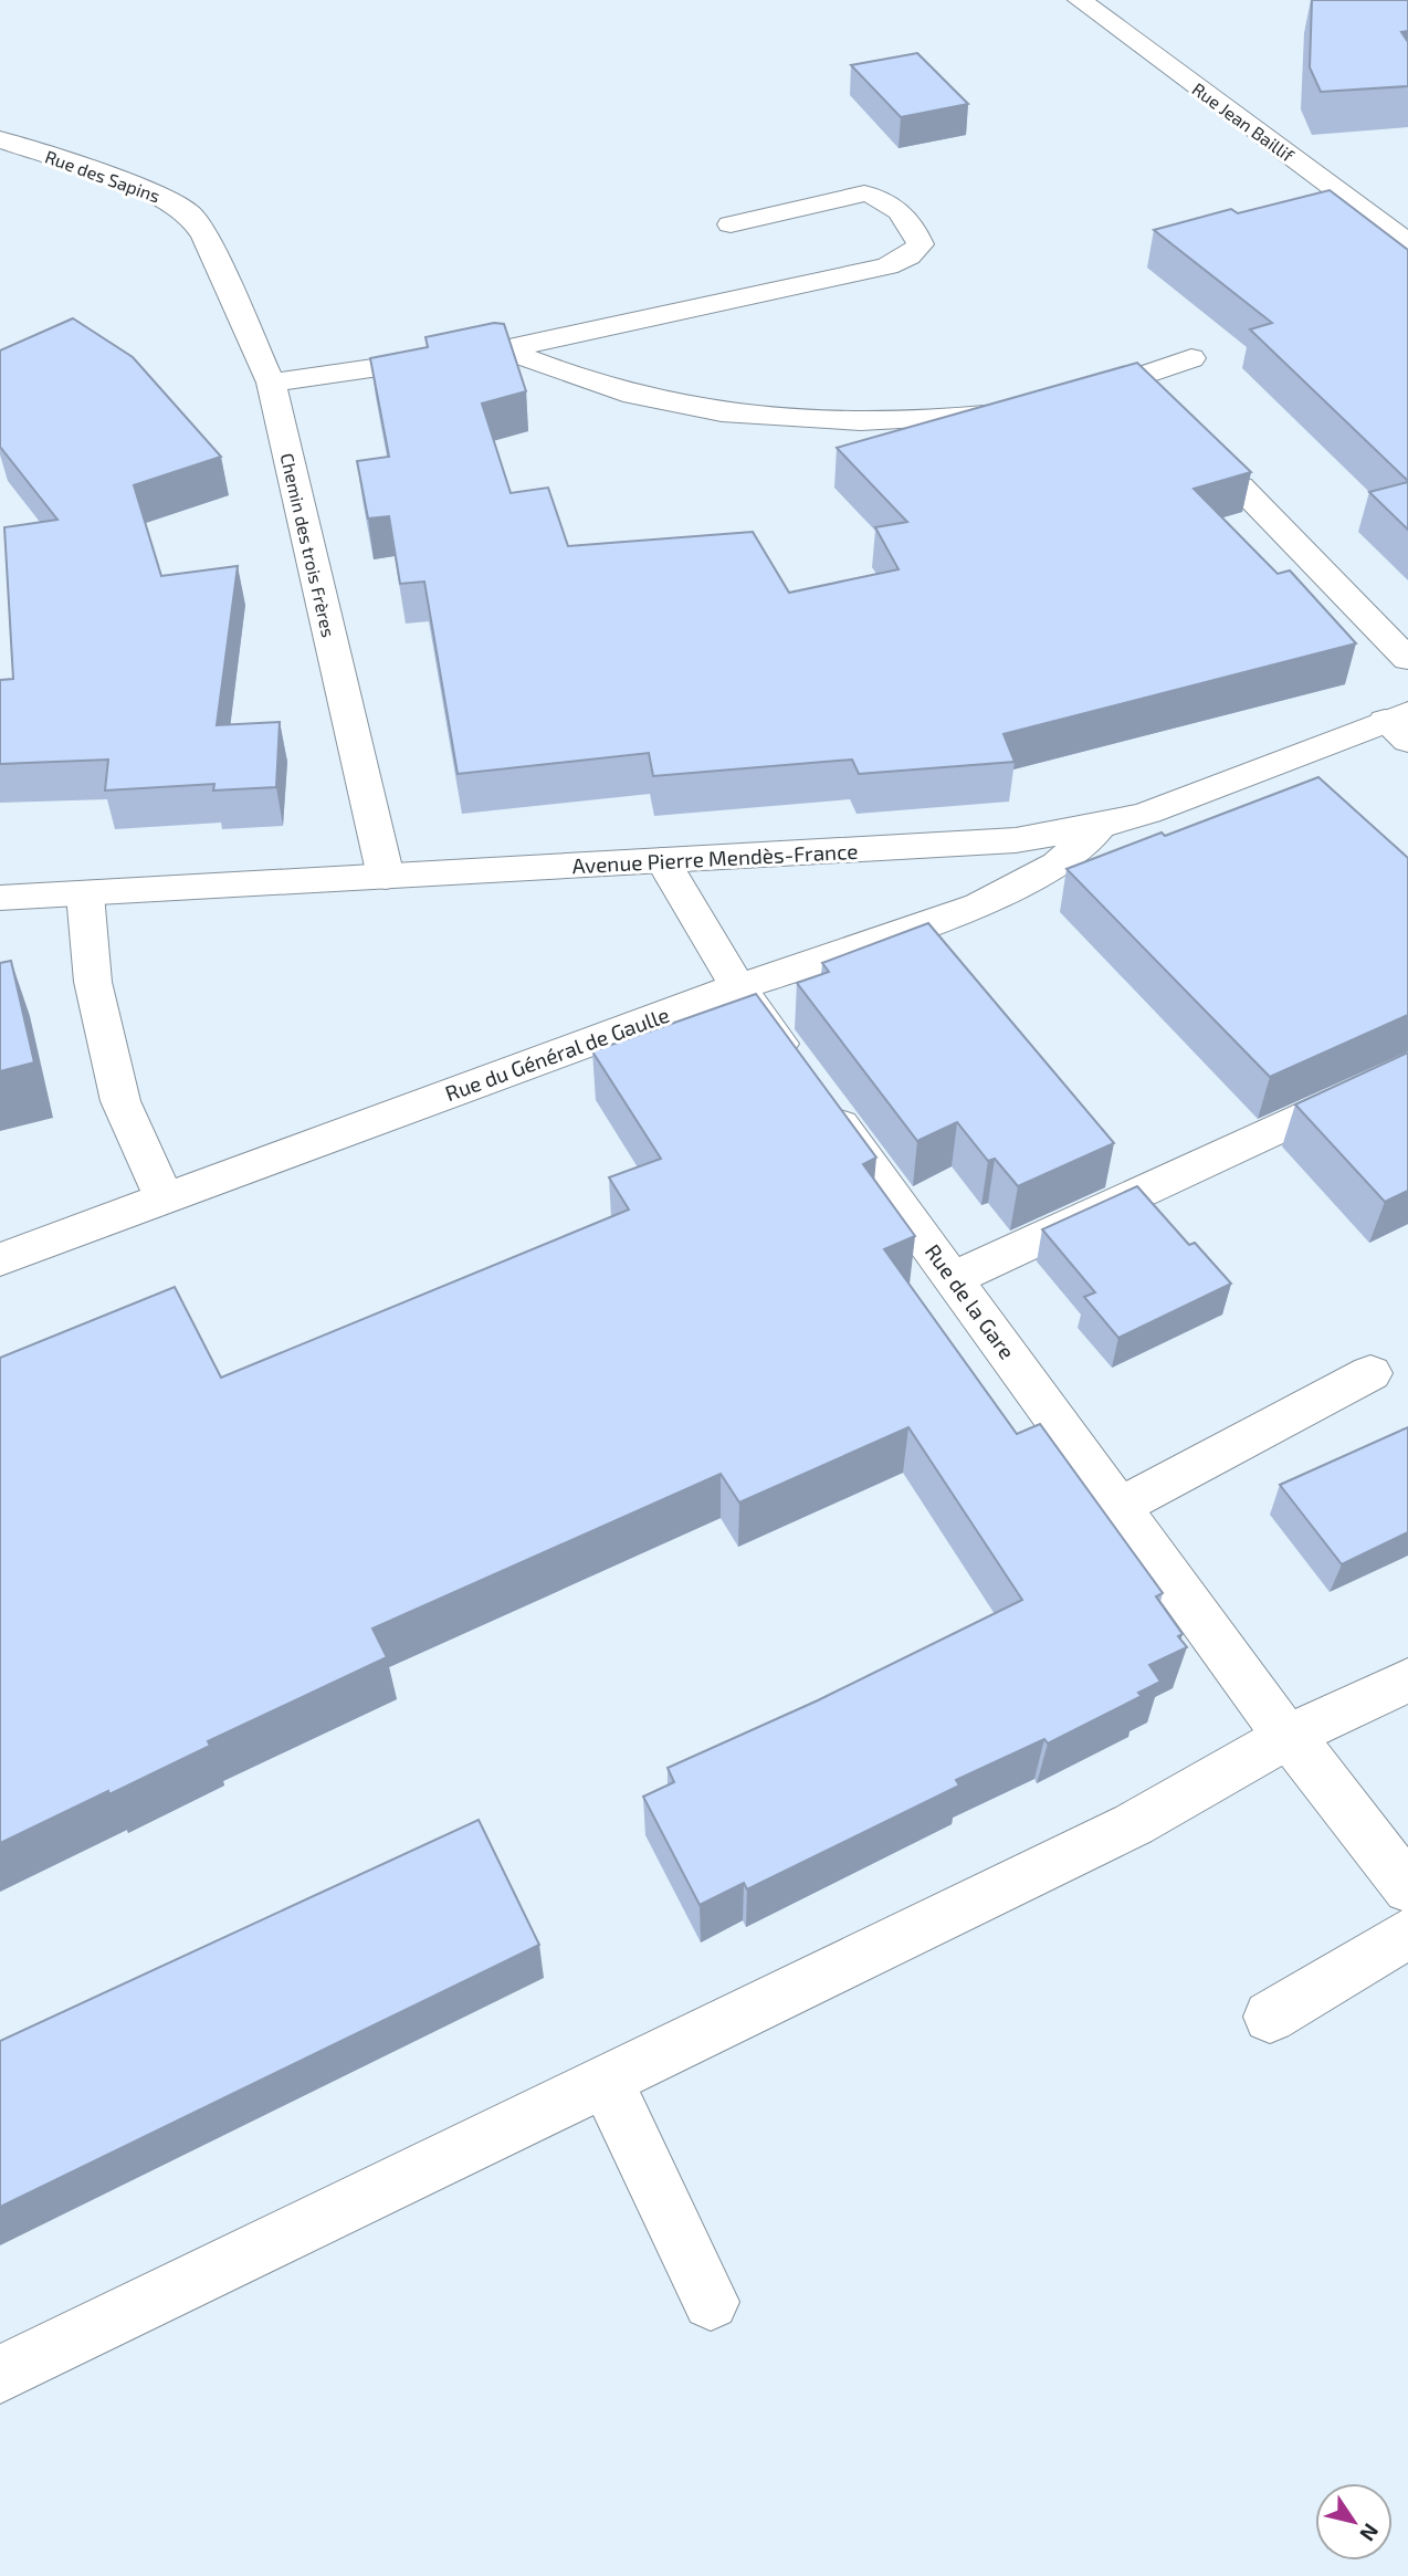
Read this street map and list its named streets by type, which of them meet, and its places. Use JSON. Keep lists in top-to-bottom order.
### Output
{
  "streets": {
    "street": [
      "Rue Jean Baillif",
      "Rue des Sapins",
      "Chemin des trois Frères",
      "Avenue Pierre Mendès-France",
      "Rue du Général de Gaulle",
      "Rue de la Gare"
    ]
  },
  "crossings": [
    ["Rue des Sapins", "Chemin des trois Frères"],
    ["Chemin des trois Frères", "Avenue Pierre Mendès-France"],
    ["Avenue Pierre Mendès-France", "Rue du Général de Gaulle"],
    ["Avenue Pierre Mendès-France", "Rue de la Gare"],
    ["Rue du Général de Gaulle", "Rue de la Gare"]
  ],
  "north": "bottom right"
}
